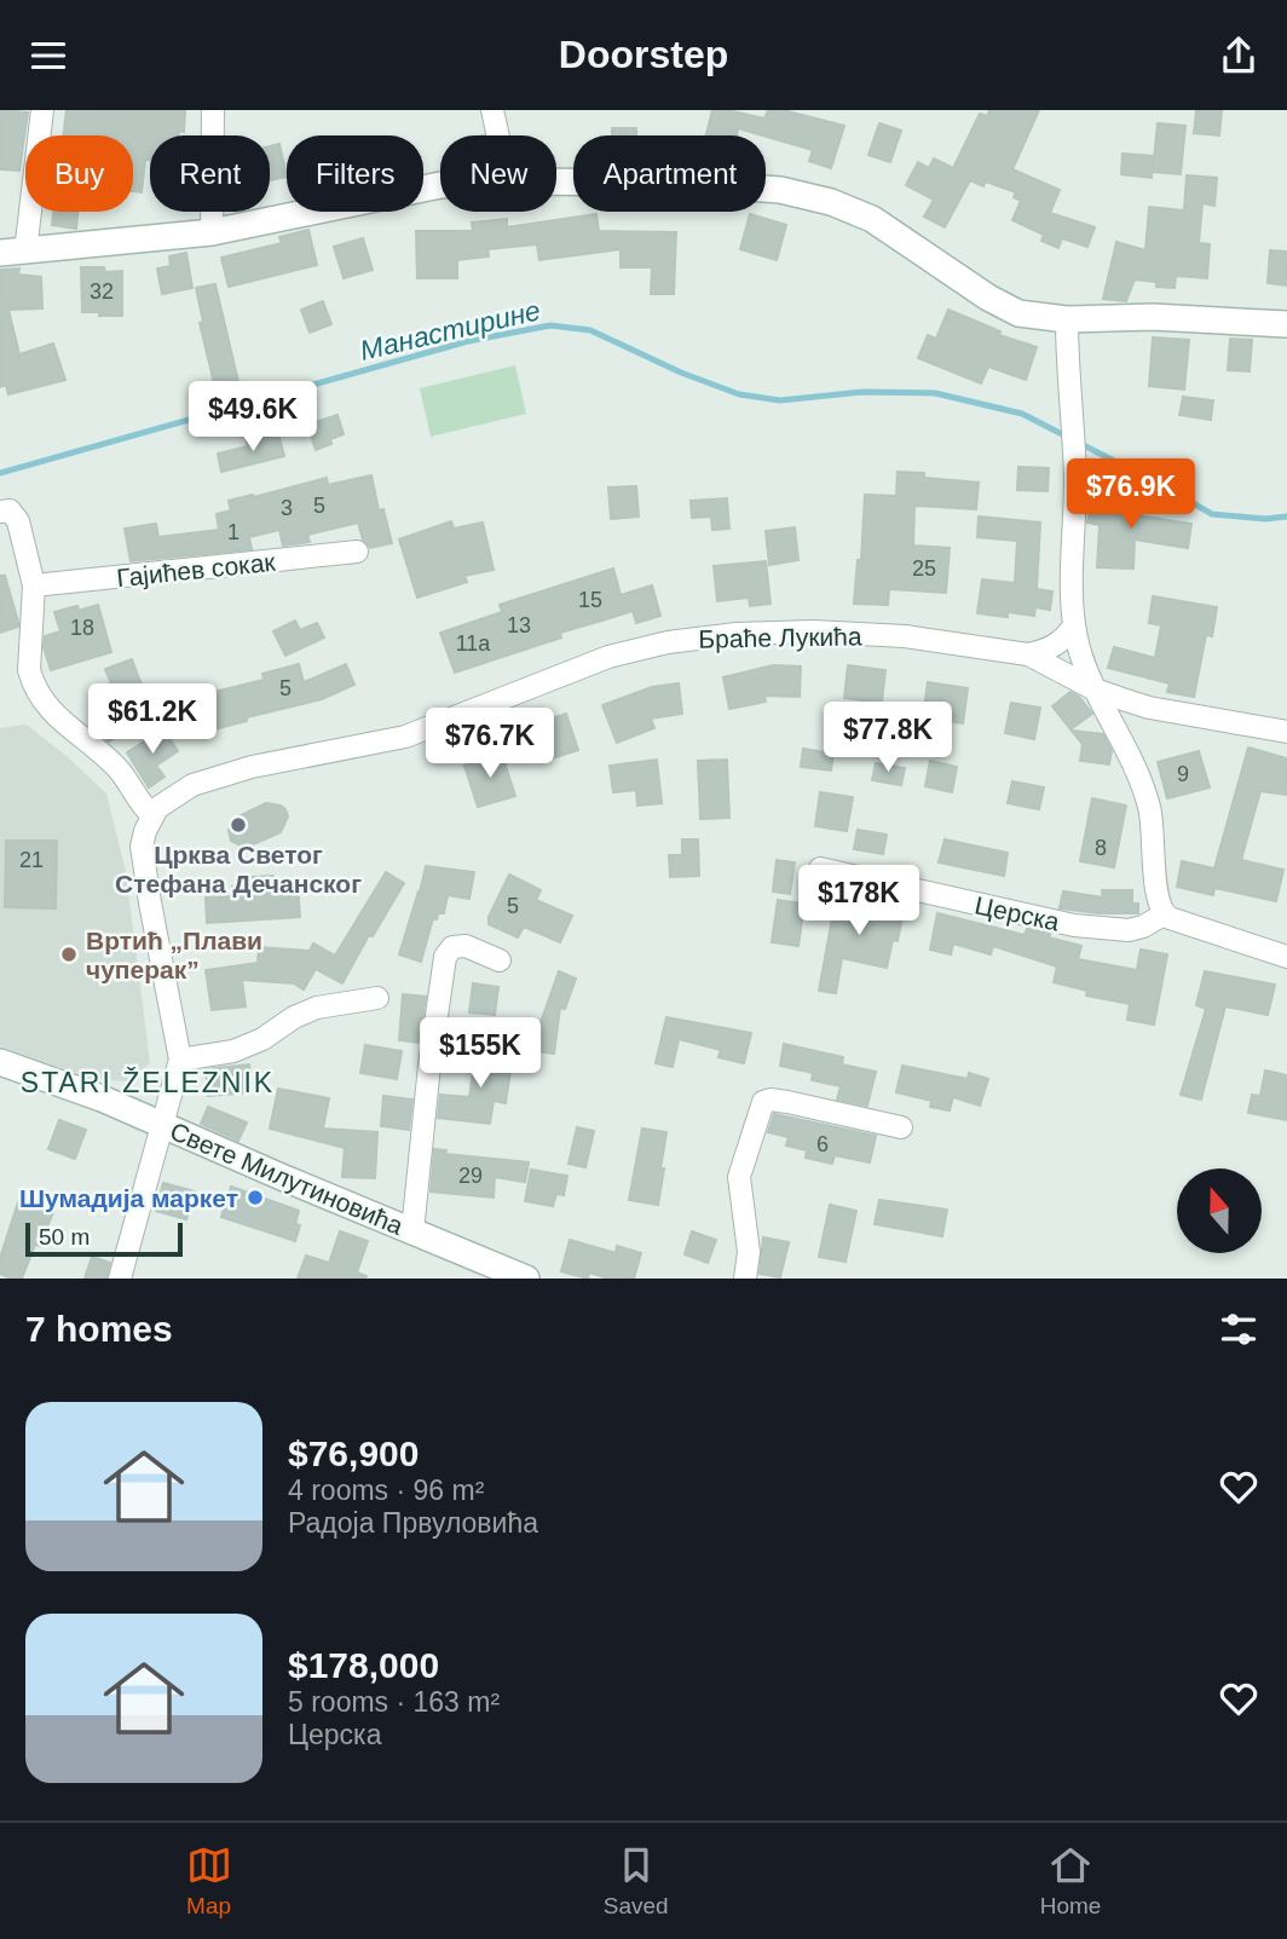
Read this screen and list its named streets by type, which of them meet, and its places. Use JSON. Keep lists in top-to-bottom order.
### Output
{
  "streets": {
    "street": [
      "Гајићев сокак",
      "Браће Лукића",
      "Церска",
      "Свете Милутиновића"
    ]
  },
  "districts": ["STARI ŽELEZNIK"],
  "water": ["Манастирине"],
  "places": ["Црква Светог Стефана Дечанског", "Вртић „Плави чуперак”", "Шумадија маркет"],
  "house_numbers": [
    "32",
    "5",
    "3",
    "1",
    "25",
    "15",
    "13",
    "18",
    "11a",
    "5",
    "9",
    "8",
    "21",
    "5",
    "6",
    "29"
  ],
  "scale_bar": "50 m",
  "north": "top",
  "page": {
    "header": "Doorstep",
    "chip": [
      "Buy",
      "Rent",
      "Filters",
      "New",
      "Apartment"
    ],
    "price": [
      "$49.6K",
      "$76.9K",
      "$61.2K",
      "$77.8K",
      "$76.7K",
      "$178K",
      "$155K"
    ],
    "scale": "50 m",
    "heading": "7 homes",
    "list": [
      {
        "name": "$76,900",
        "note": "4 rooms · 96 m² · Радоја Првуловића"
      },
      {
        "name": "$178,000",
        "note": "5 rooms · 163 m² · Церска"
      }
    ],
    "tabs": ["Map", "Saved", "Home"]
  }
}
